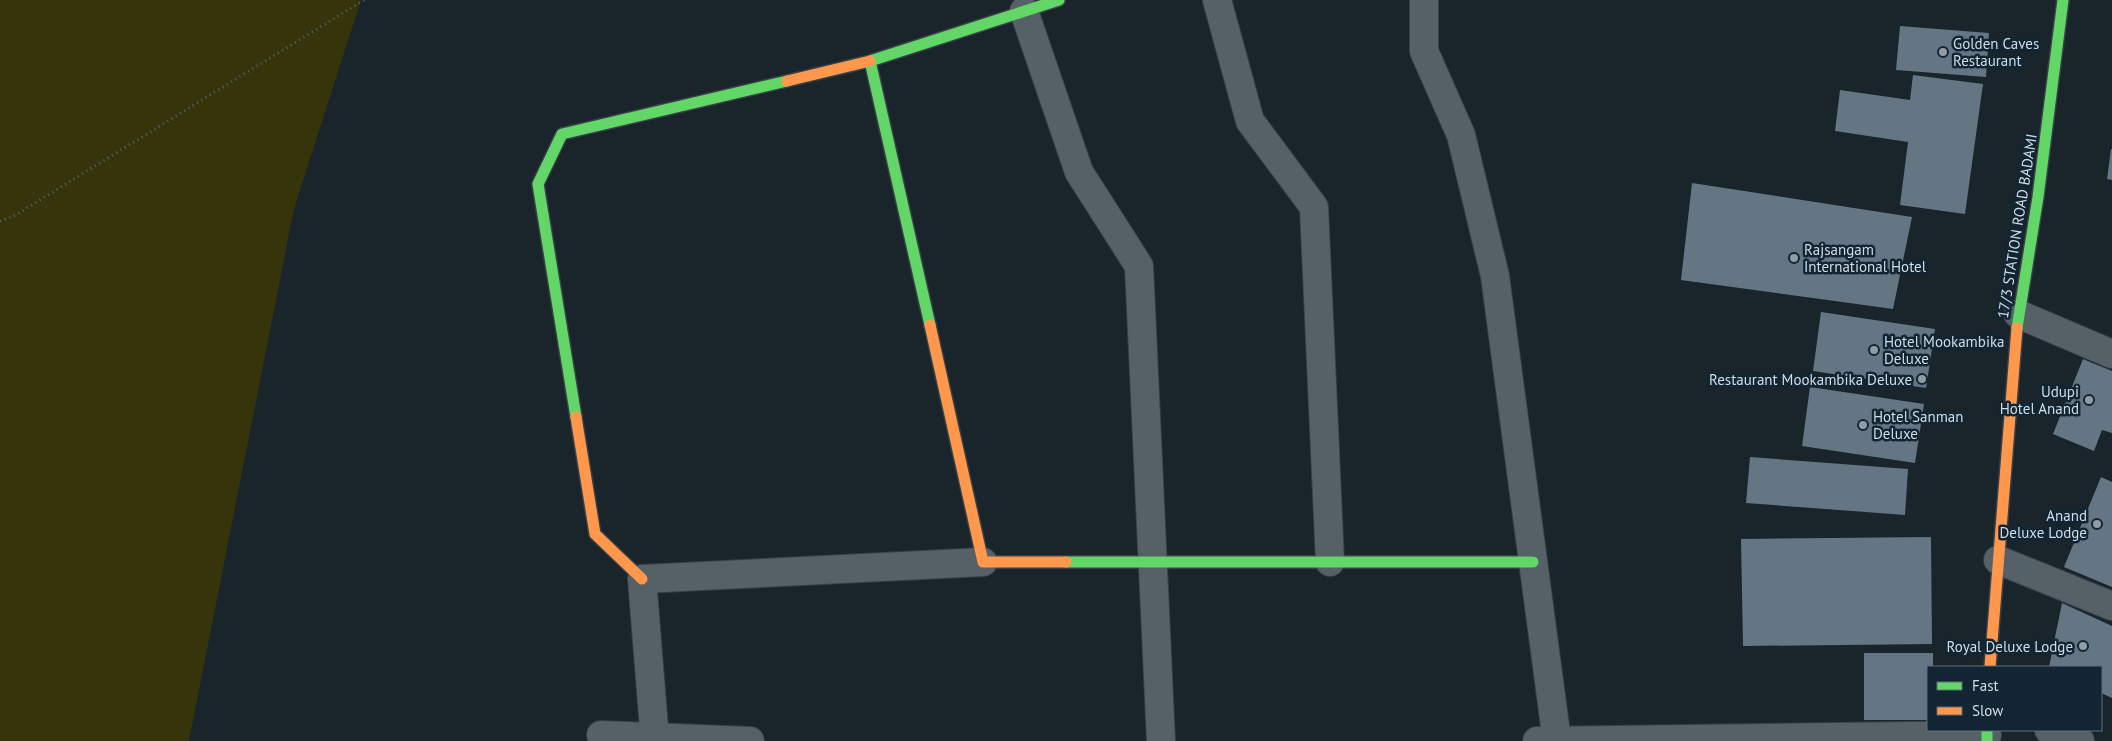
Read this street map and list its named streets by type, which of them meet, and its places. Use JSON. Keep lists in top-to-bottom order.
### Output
{
  "streets": {
    "main road": ["17/3 STATION ROAD BADAMI"]
  },
  "places": [
    "Golden Caves Restaurant",
    "Rajsangam International Hotel",
    "Hotel Mookambika Deluxe",
    "Restaurant Mookambika Deluxe",
    "Udupi Hotel Anand",
    "Hotel Sanman Deluxe",
    "Anand Deluxe Lodge",
    "Royal Deluxe Lodge"
  ],
  "legend": ["Fast", "Slow"]
}
